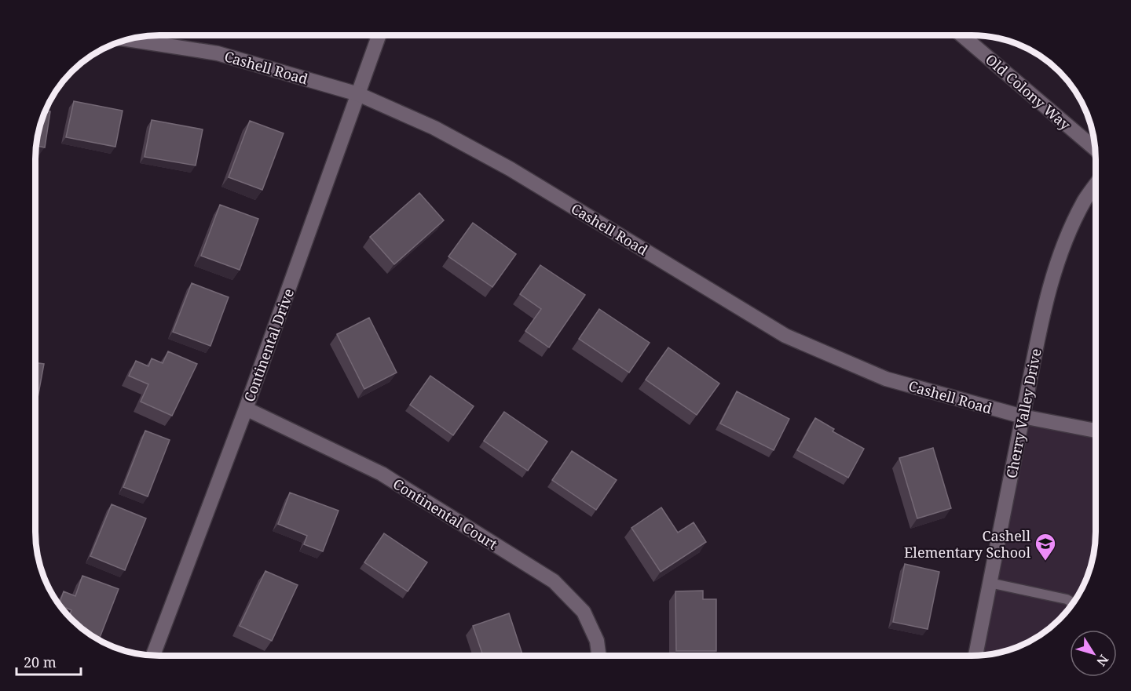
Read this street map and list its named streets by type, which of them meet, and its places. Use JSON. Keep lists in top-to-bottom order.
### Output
{
  "streets": {
    "street": [
      "Cashell Road",
      "Old Colony Way",
      "Continental Drive",
      "Cherry Valley Drive",
      "Continental Court"
    ]
  },
  "crossings": [
    ["Cashell Road", "Continental Drive"],
    ["Cashell Road", "Cherry Valley Drive"],
    ["Continental Drive", "Continental Court"]
  ],
  "places": {
    "school or university": ["Cashell Elementary School"]
  },
  "scale_bar": "20 m",
  "north": "bottom right"
}
